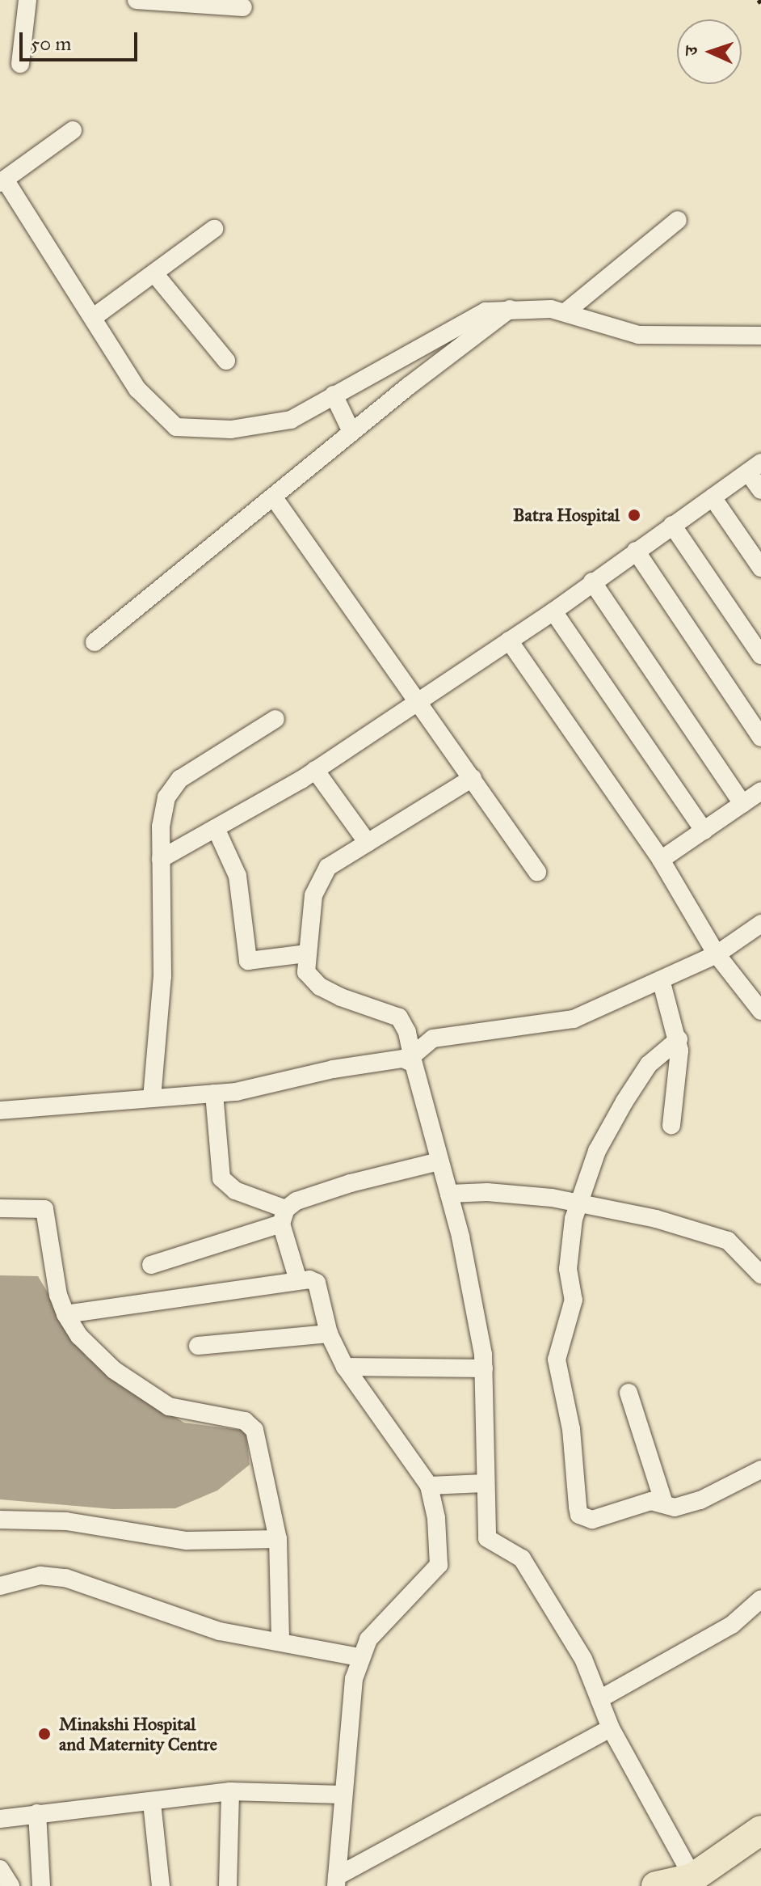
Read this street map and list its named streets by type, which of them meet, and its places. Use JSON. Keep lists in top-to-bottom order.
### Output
{
  "places": ["Batra Hospital", "Minakshi Hospital and Maternity Centre"],
  "scale_bar": "50 m",
  "north": "left"
}
